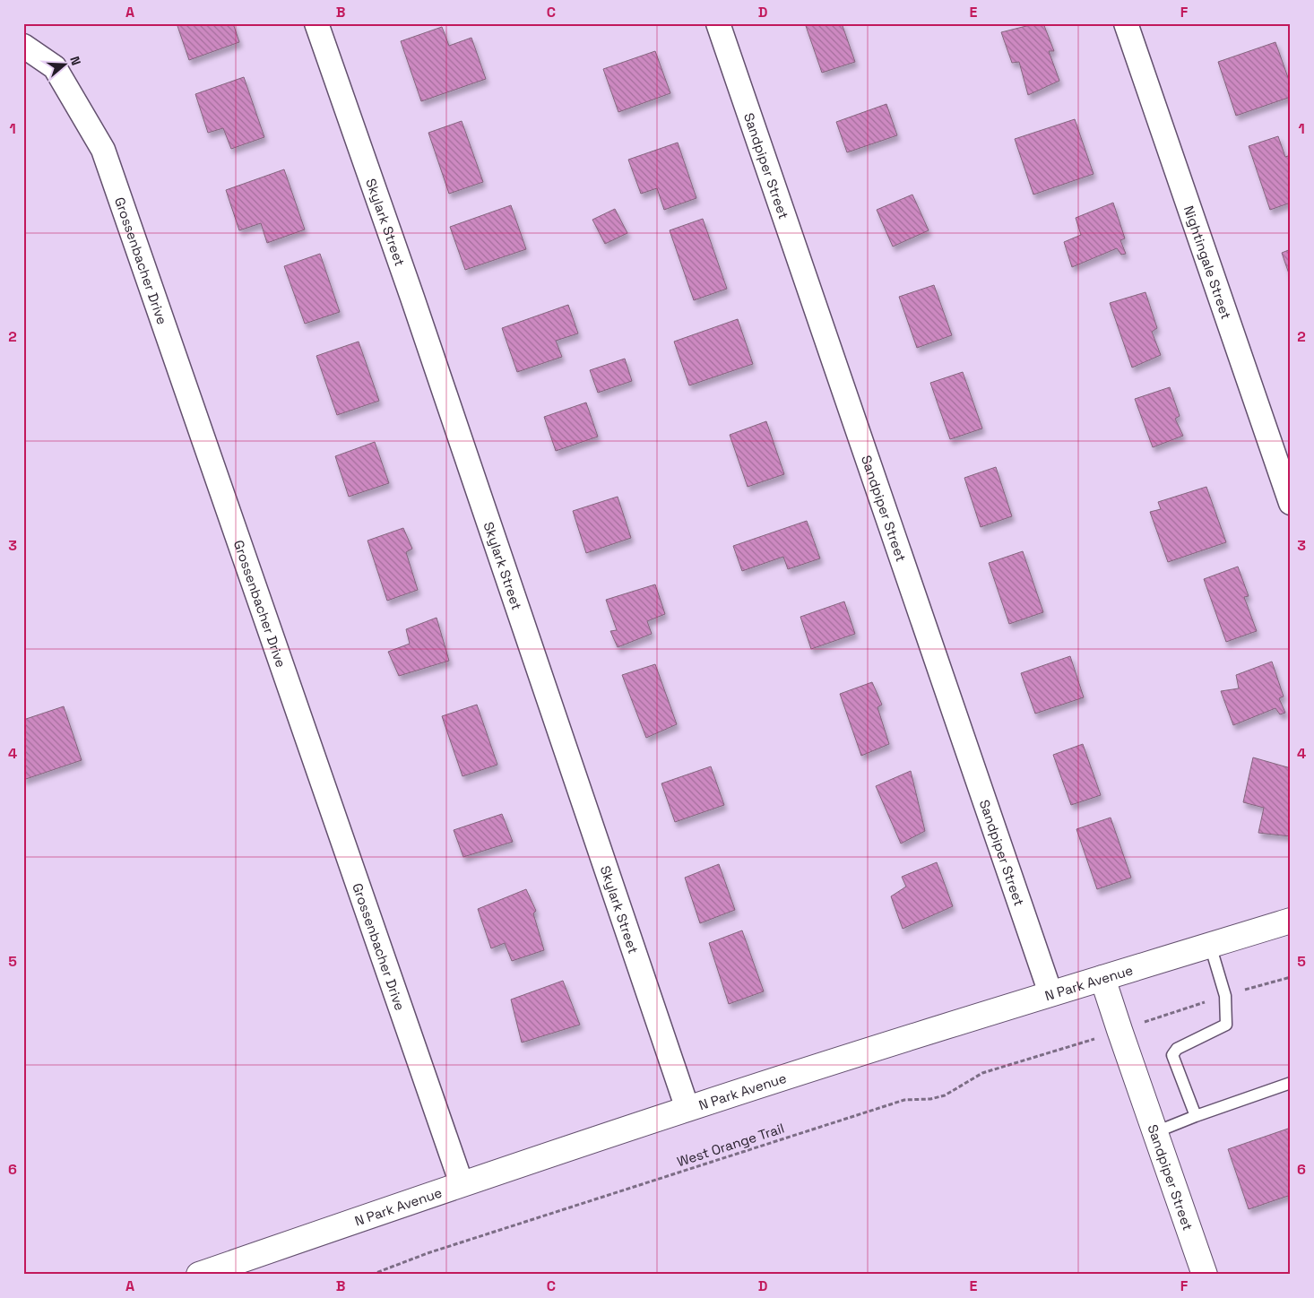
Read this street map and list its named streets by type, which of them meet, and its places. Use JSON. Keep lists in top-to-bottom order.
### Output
{
  "streets": {
    "main road": ["Sandpiper Street", "N Park Avenue"],
    "street": ["Skylark Street", "Grossenbacher Drive", "Nightingale Street"],
    "path": ["West Orange Trail"]
  },
  "crossings": [
    ["Sandpiper Street", "N Park Avenue"],
    ["Skylark Street", "N Park Avenue"],
    ["Grossenbacher Drive", "N Park Avenue"]
  ],
  "north": "right",
  "grid": {
    "columns": [
      "A",
      "B",
      "C",
      "D",
      "E",
      "F"
    ],
    "rows": [
      "1",
      "2",
      "3",
      "4",
      "5",
      "6"
    ]
  }
}
